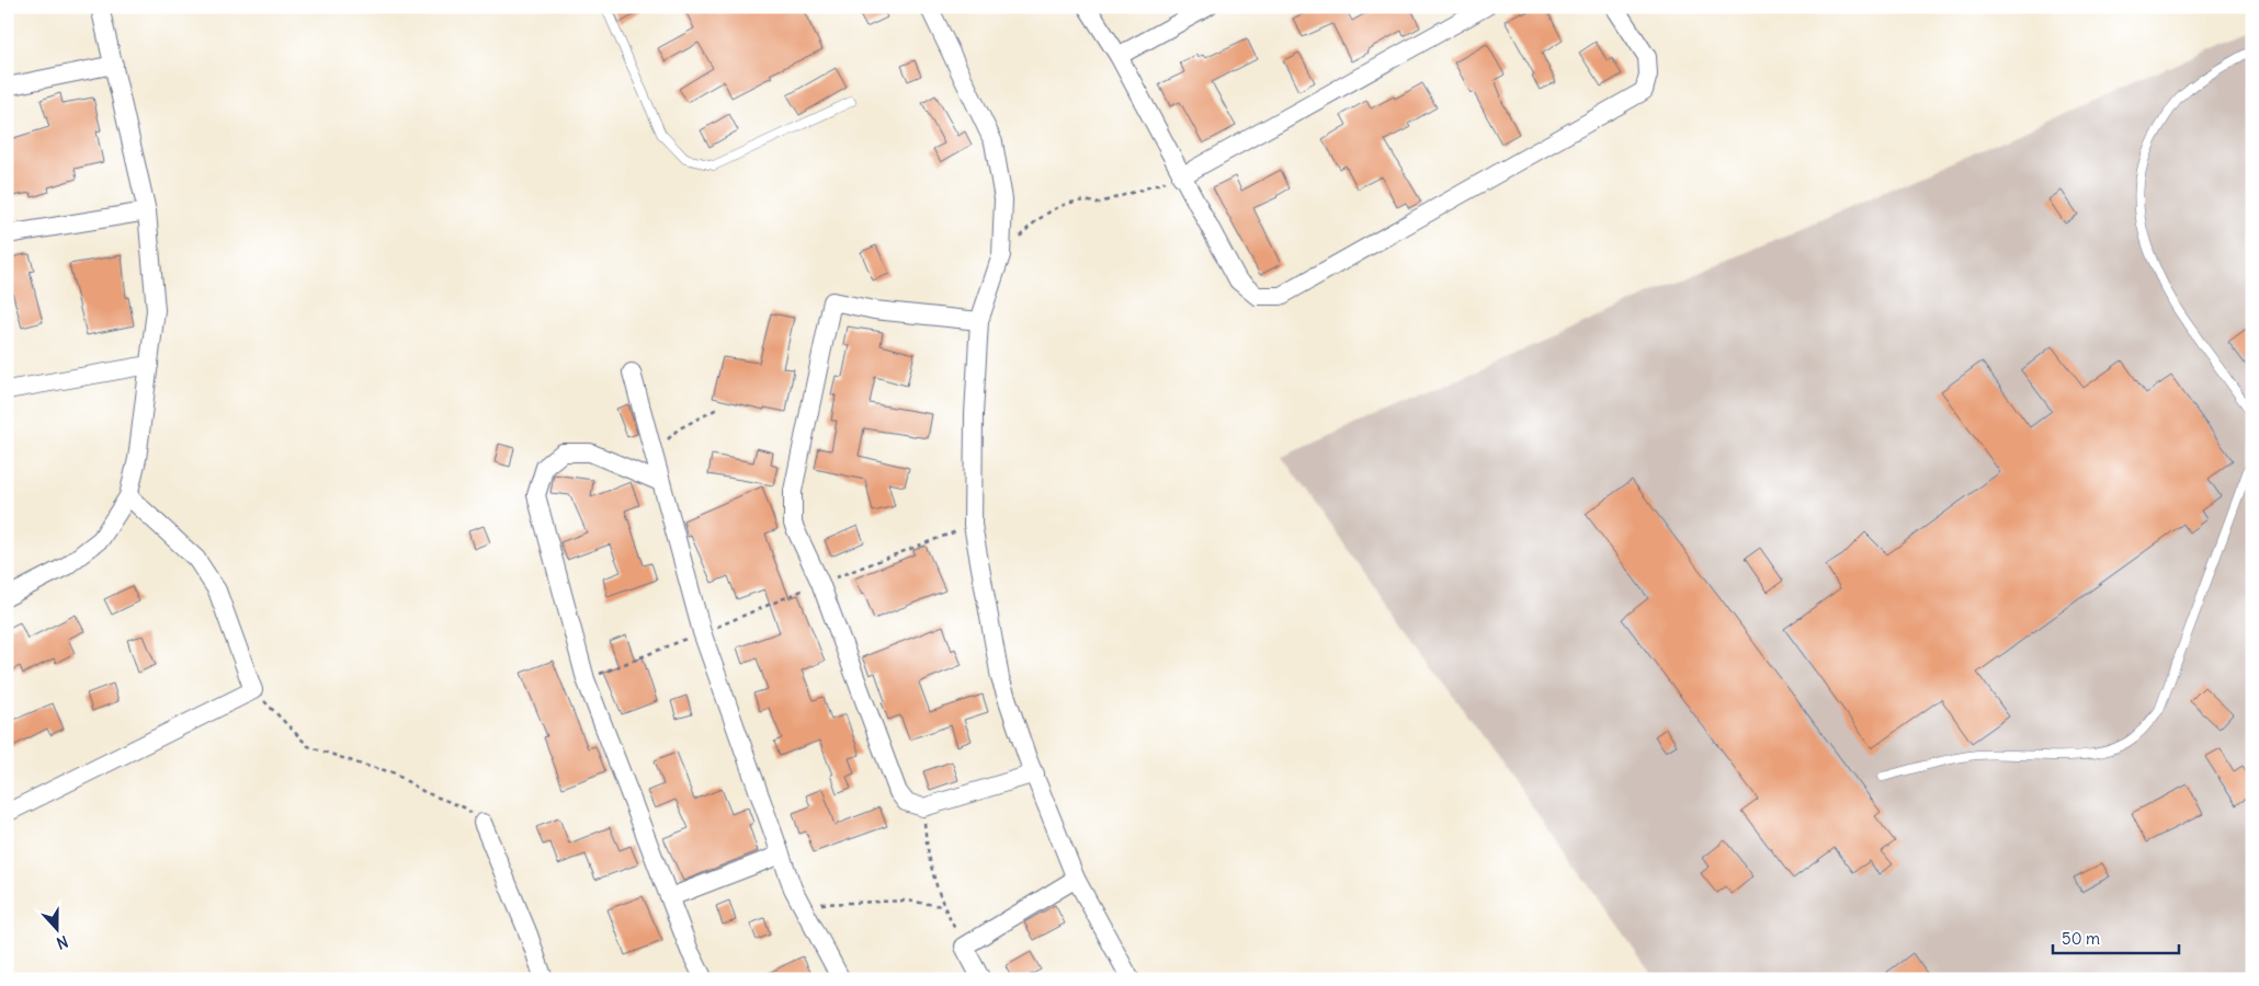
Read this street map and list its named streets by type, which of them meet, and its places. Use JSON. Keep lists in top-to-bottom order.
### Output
{
  "scale_bar": "50 m",
  "north": "bottom"
}
